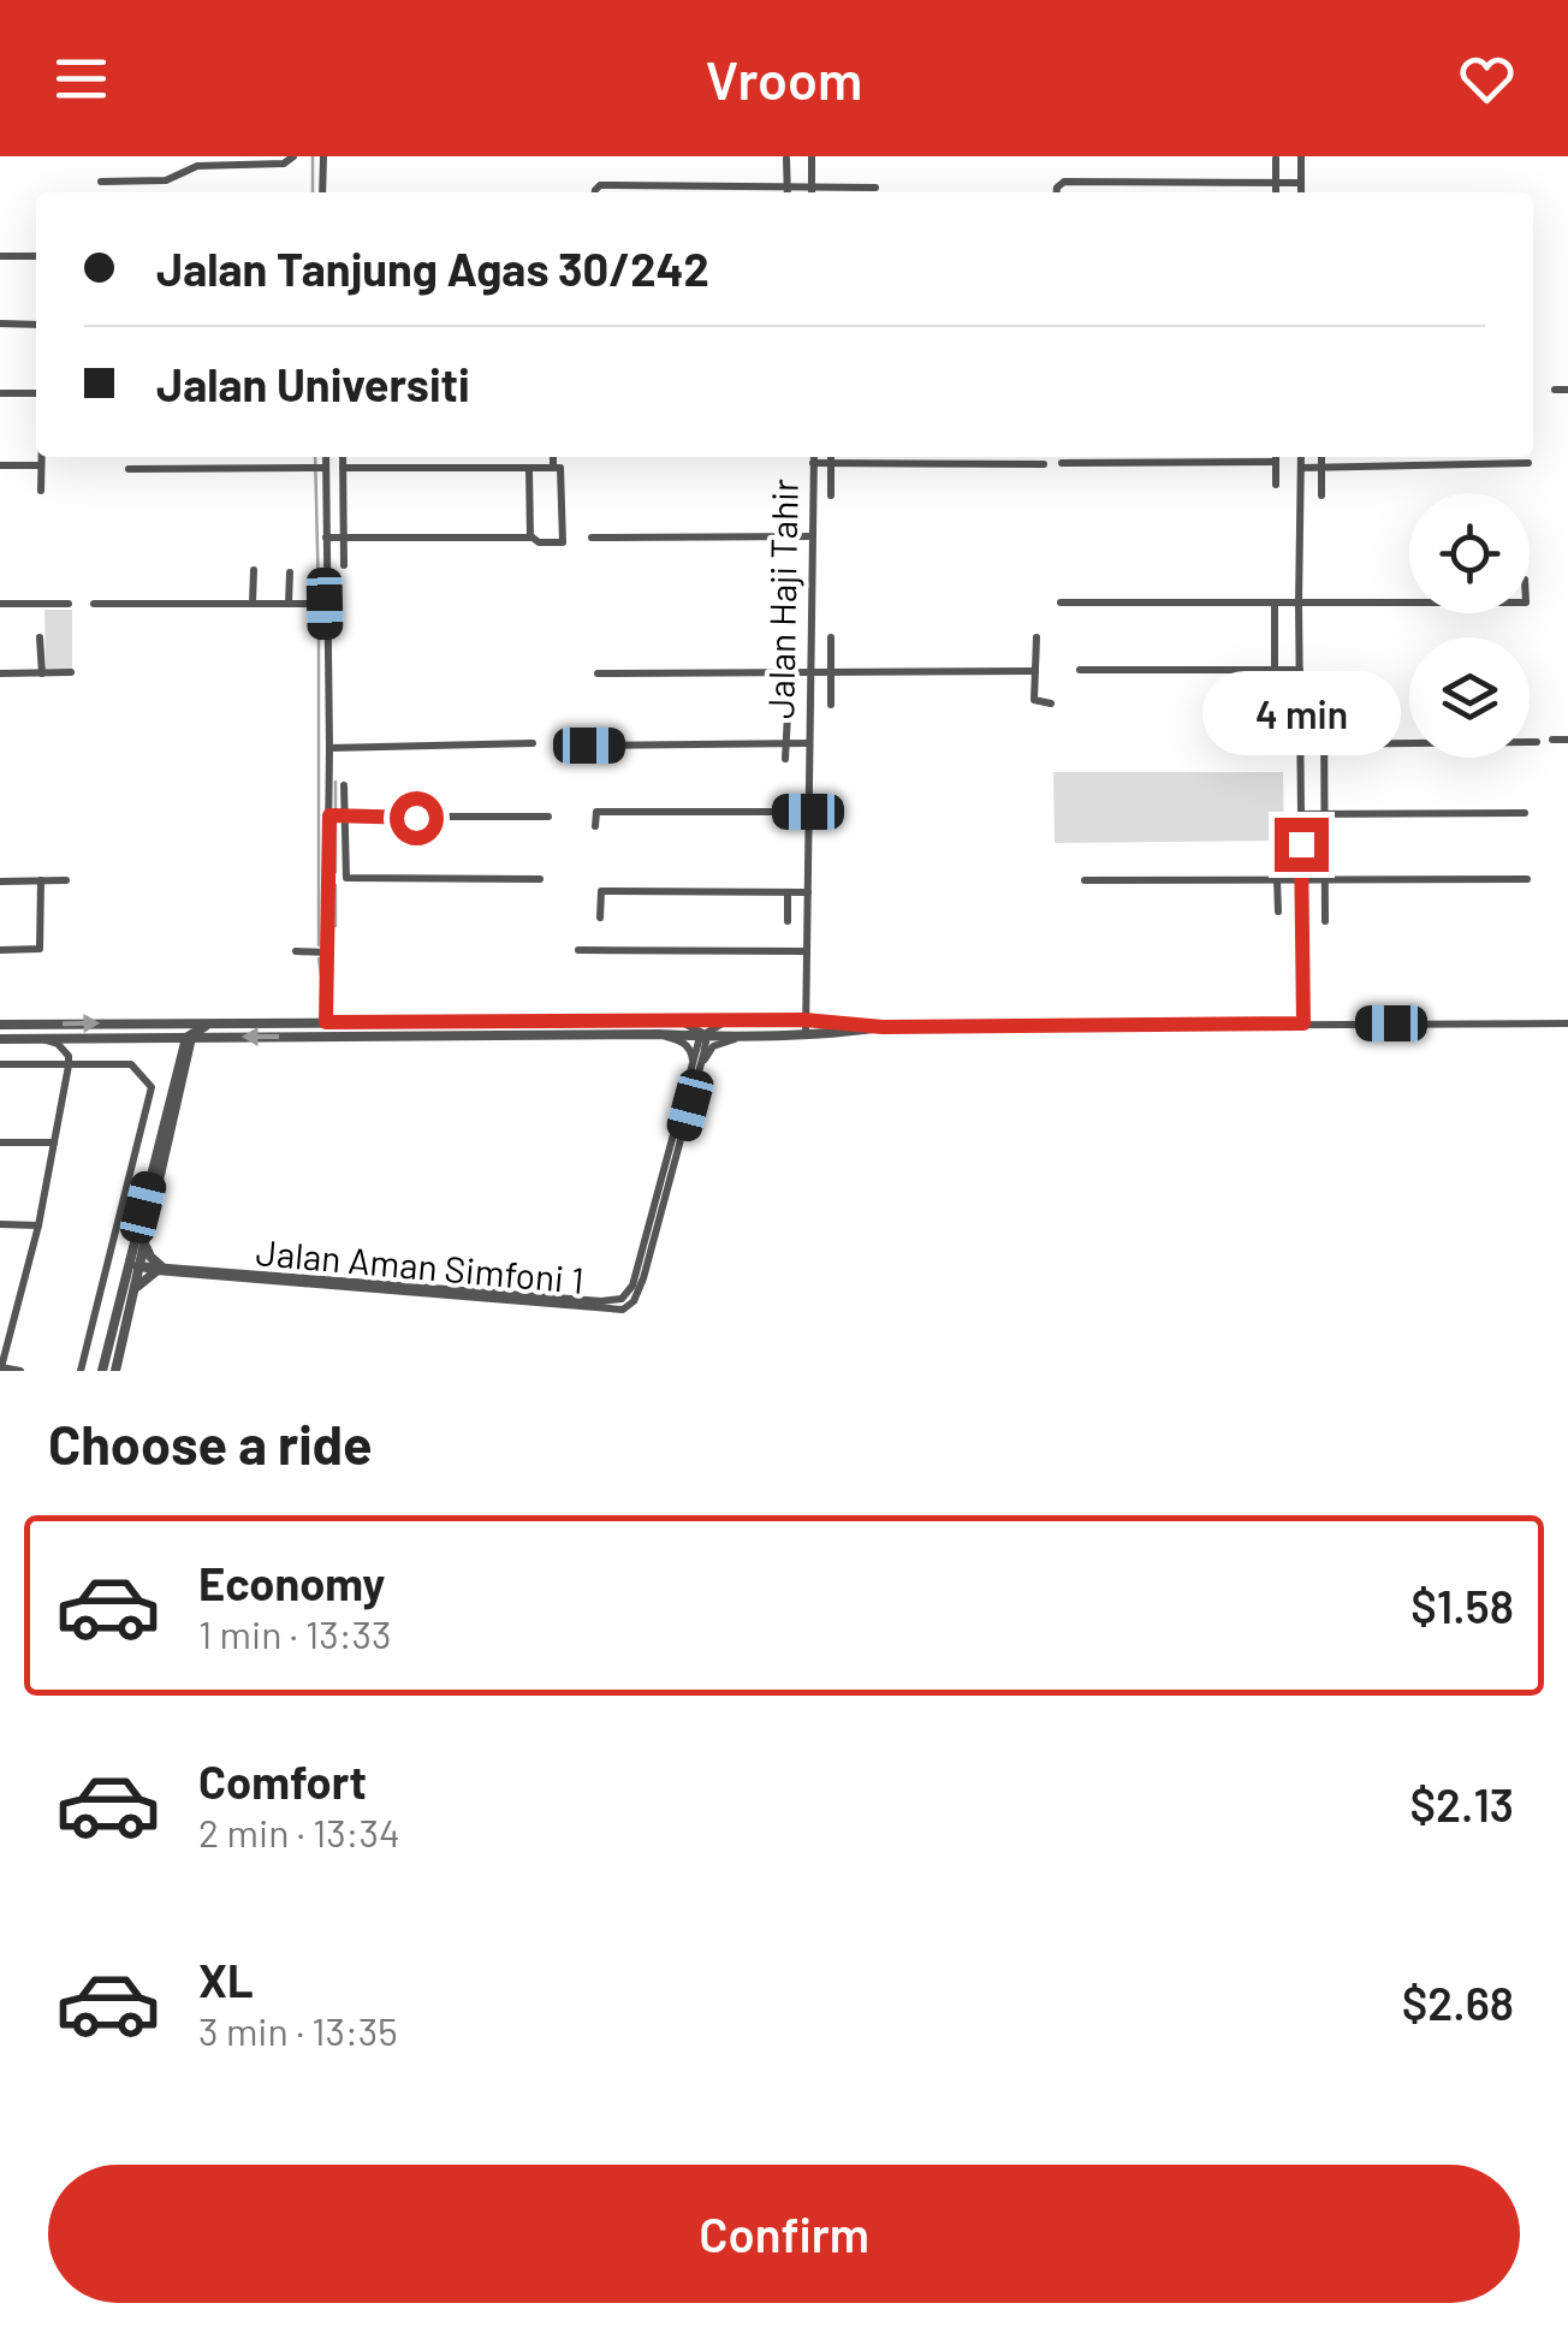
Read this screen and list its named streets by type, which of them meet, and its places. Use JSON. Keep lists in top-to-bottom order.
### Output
{
  "streets": {
    "street": ["Jalan Haji Tahir", "Jalan Aman Simfoni 1"]
  },
  "page": {
    "header": "Vroom",
    "banner": ["Jalan Tanjung Agas 30/242", "Jalan Universiti"],
    "bubble": "4 min",
    "heading": "Choose a ride",
    "list": [
      {
        "name": "Economy",
        "note": "1 min · 13:33",
        "value": "$1.58"
      },
      {
        "name": "Comfort",
        "note": "2 min · 13:34",
        "value": "$2.13"
      },
      {
        "name": "XL",
        "note": "3 min · 13:35",
        "value": "$2.68"
      }
    ],
    "buttons": "Confirm"
  }
}
